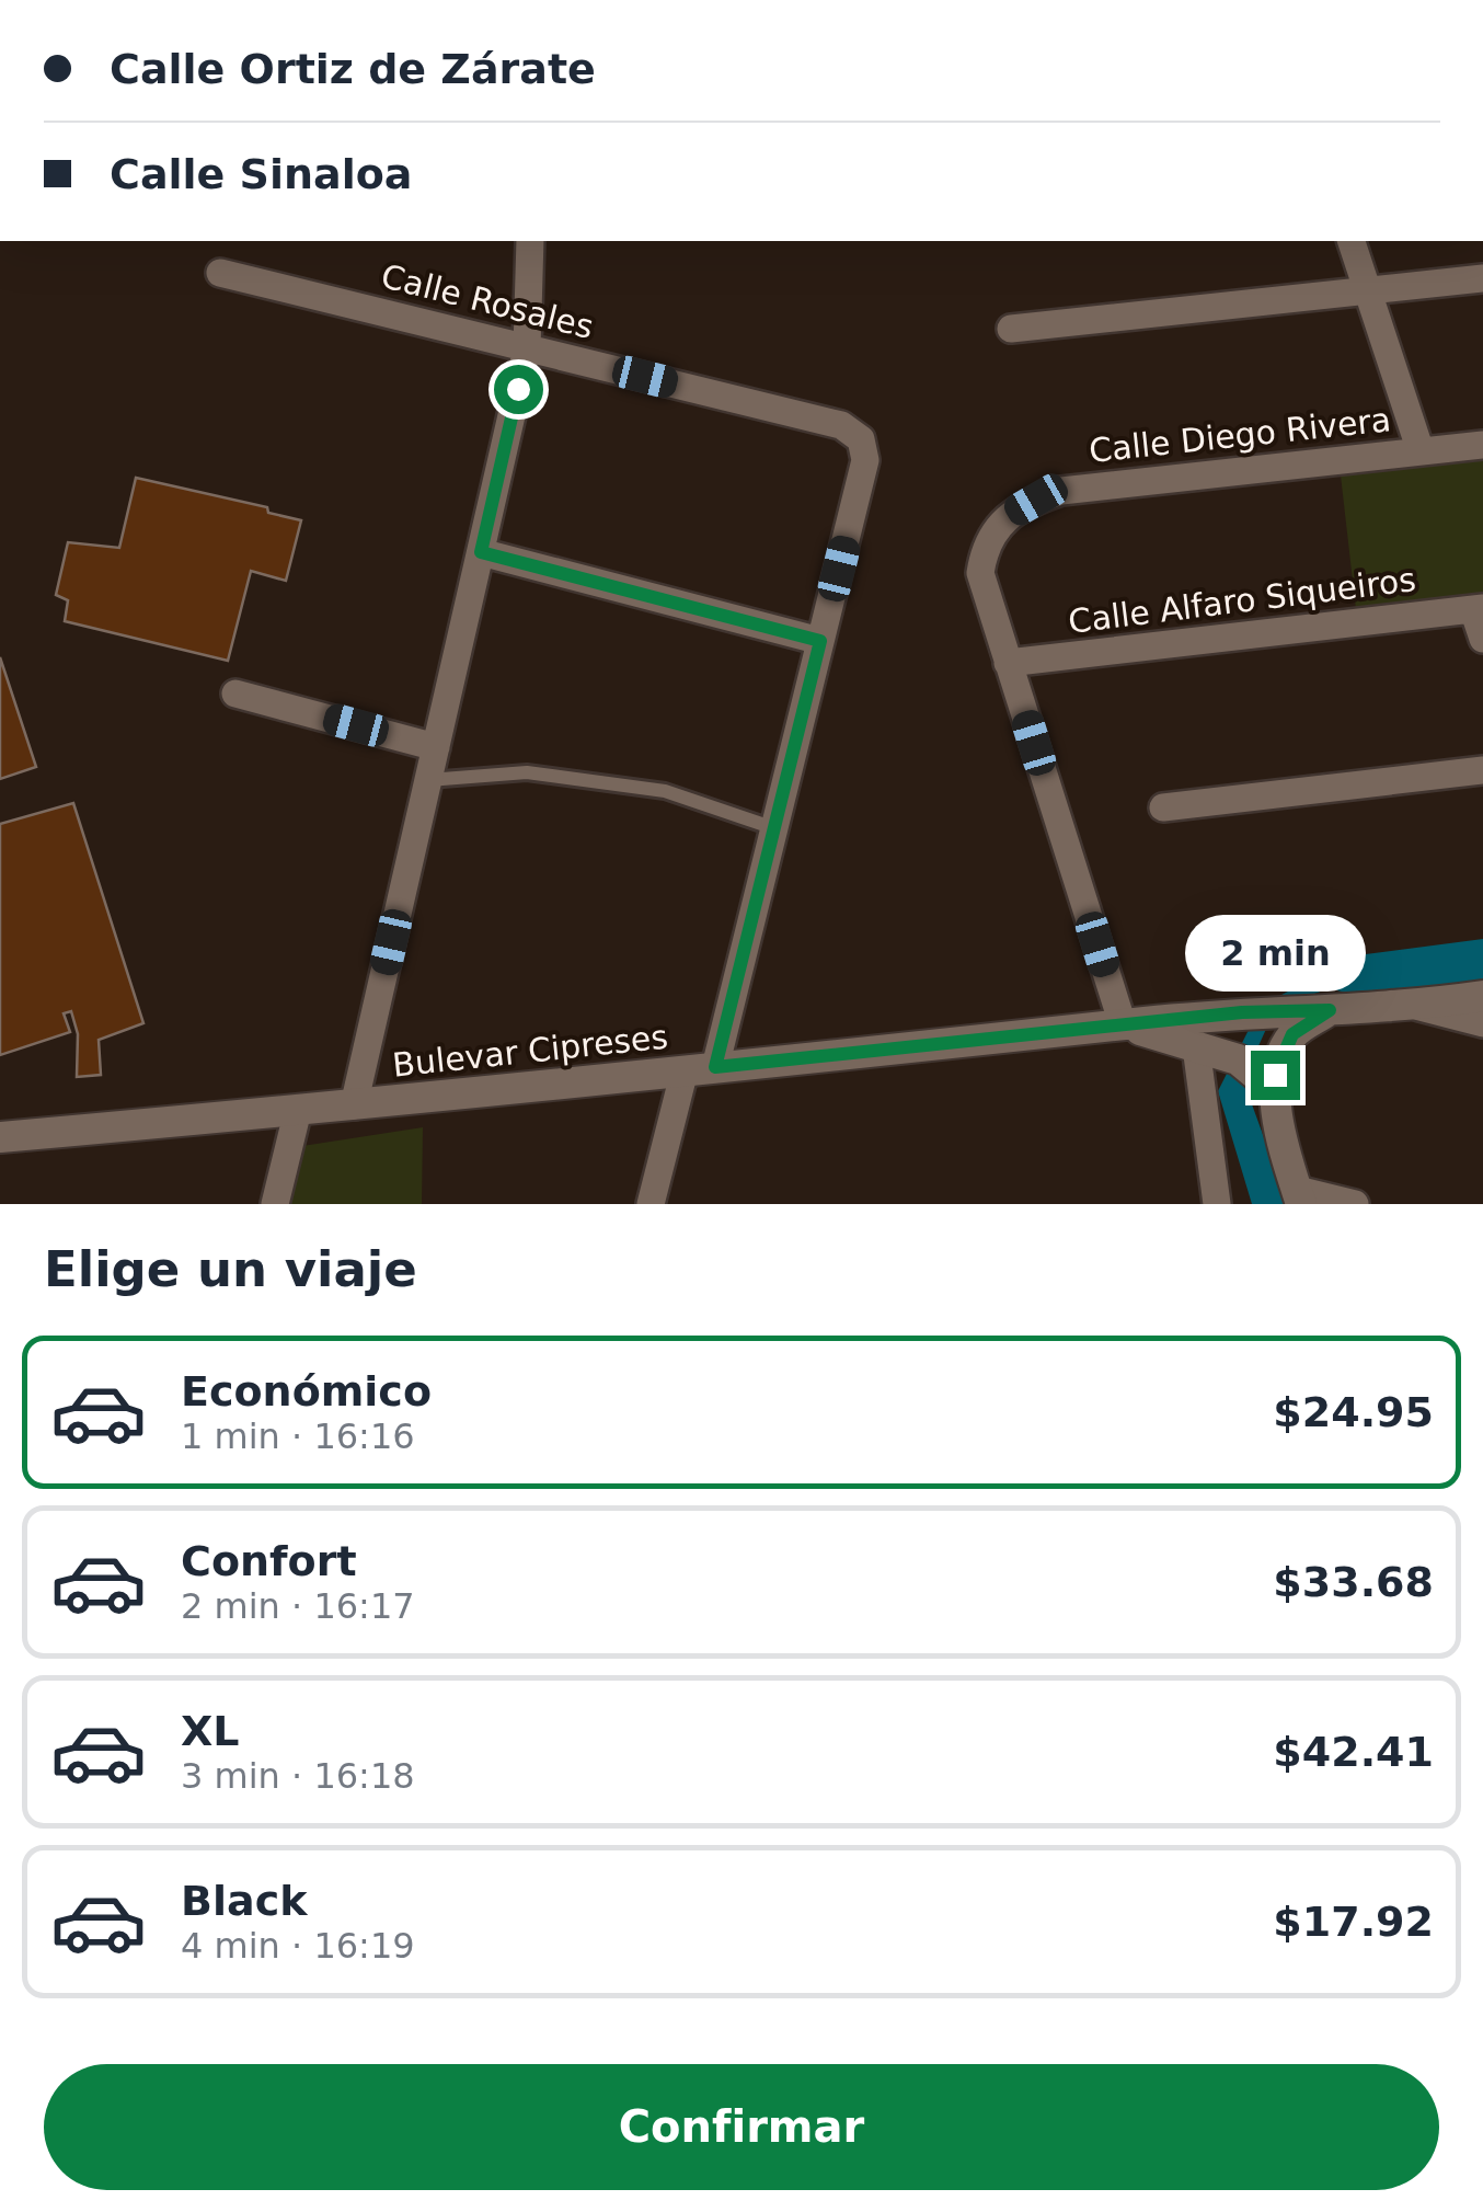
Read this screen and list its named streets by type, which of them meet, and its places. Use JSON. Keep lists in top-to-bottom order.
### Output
{
  "streets": {
    "street": [
      "Calle Rosales",
      "Calle Diego Rivera",
      "Calle Alfaro Siqueiros",
      "Bulevar Cipreses"
    ]
  },
  "crossings": [
    ["Calle Diego Rivera", "Calle Alfaro Siqueiros"]
  ],
  "page": {
    "banner": ["Calle Ortiz de Zárate", "Calle Sinaloa"],
    "bubble": "2 min",
    "heading": "Elige un viaje",
    "list": [
      {
        "name": "Económico",
        "note": "1 min · 16:16",
        "value": "$24.95"
      },
      {
        "name": "Confort",
        "note": "2 min · 16:17",
        "value": "$33.68"
      },
      {
        "name": "XL",
        "note": "3 min · 16:18",
        "value": "$42.41"
      },
      {
        "name": "Black",
        "note": "4 min · 16:19",
        "value": "$17.92"
      }
    ],
    "buttons": "Confirmar"
  }
}
